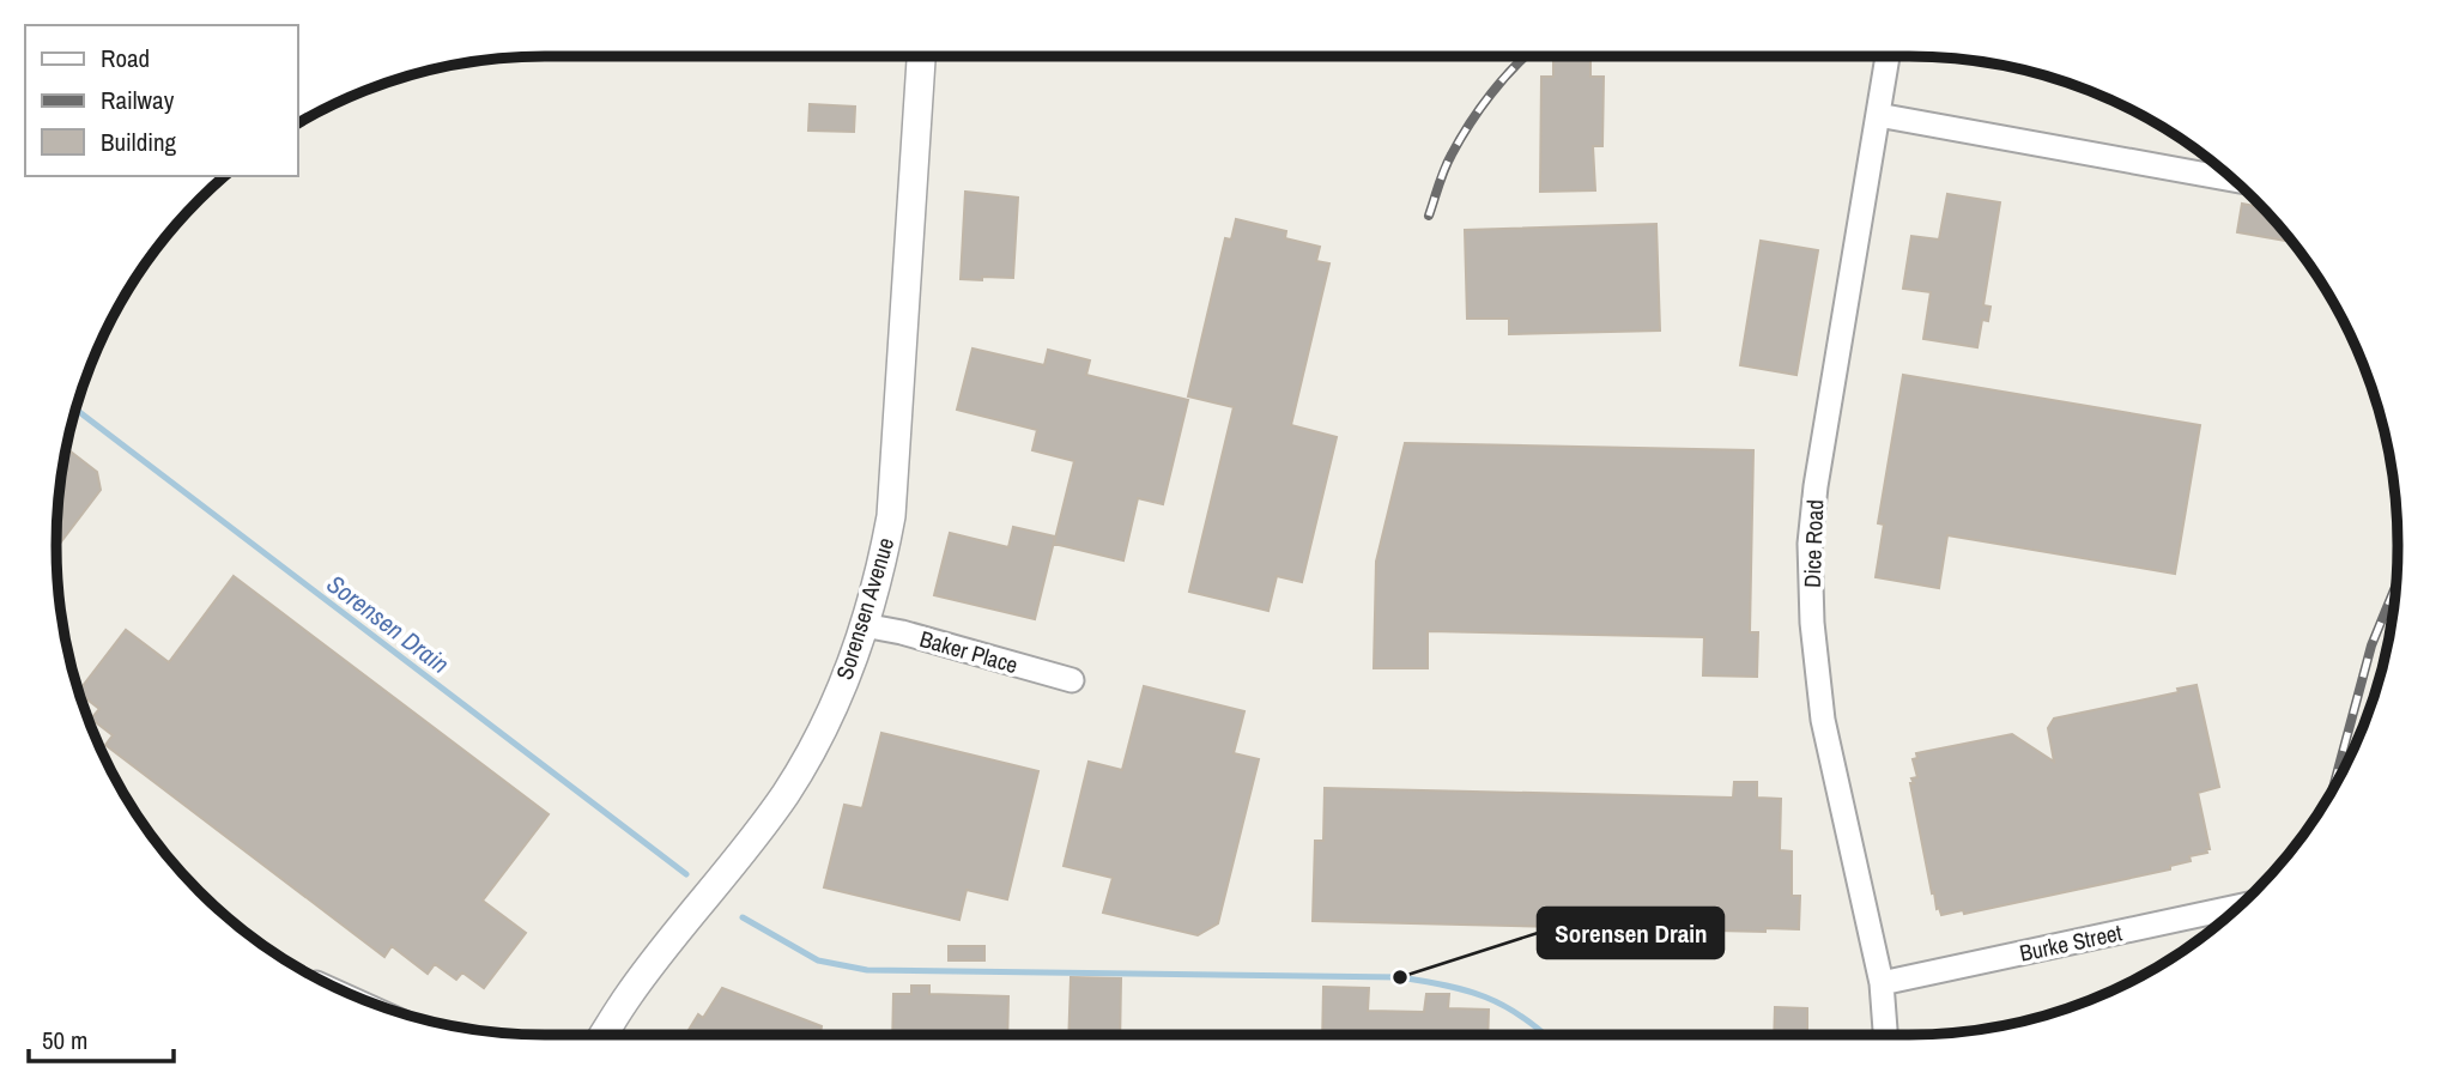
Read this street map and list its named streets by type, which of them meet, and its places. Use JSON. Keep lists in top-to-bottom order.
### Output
{
  "streets": {
    "street": [
      "Dice Road",
      "Sorensen Avenue",
      "Baker Place",
      "Burke Street"
    ]
  },
  "crossings": [
    ["Dice Road", "Burke Street"],
    ["Sorensen Avenue", "Baker Place"]
  ],
  "water": ["Sorensen Drain"],
  "places": ["Sorensen Drain"],
  "legend": ["Road", "Railway", "Building"],
  "scale_bar": "50 m"
}
